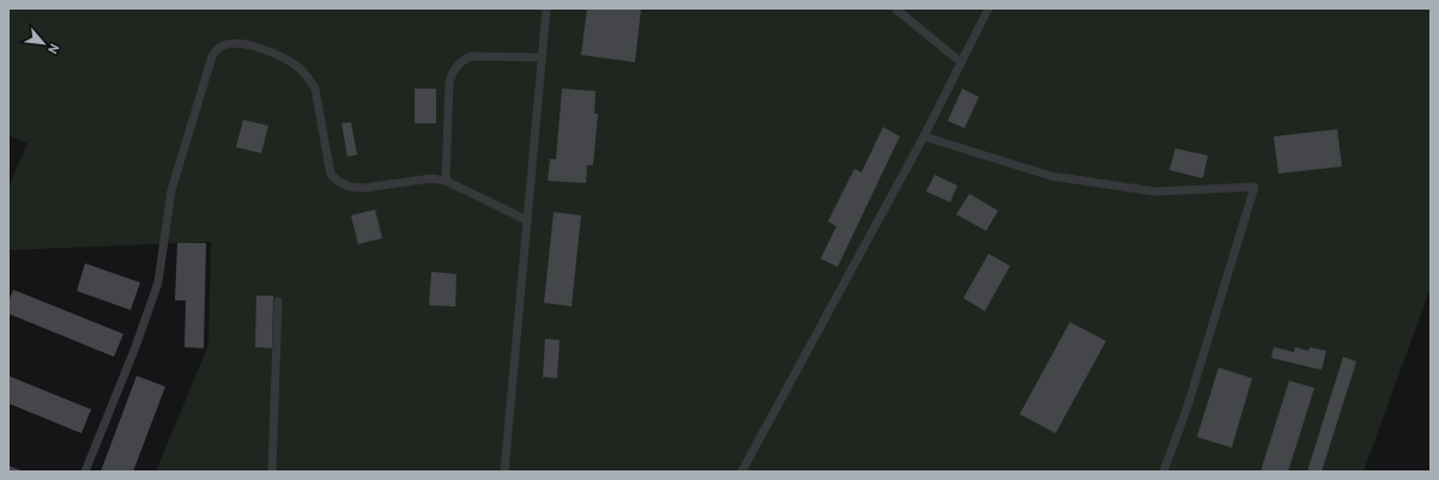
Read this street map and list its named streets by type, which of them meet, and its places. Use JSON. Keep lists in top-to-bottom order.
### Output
{
  "north": "bottom right"
}
